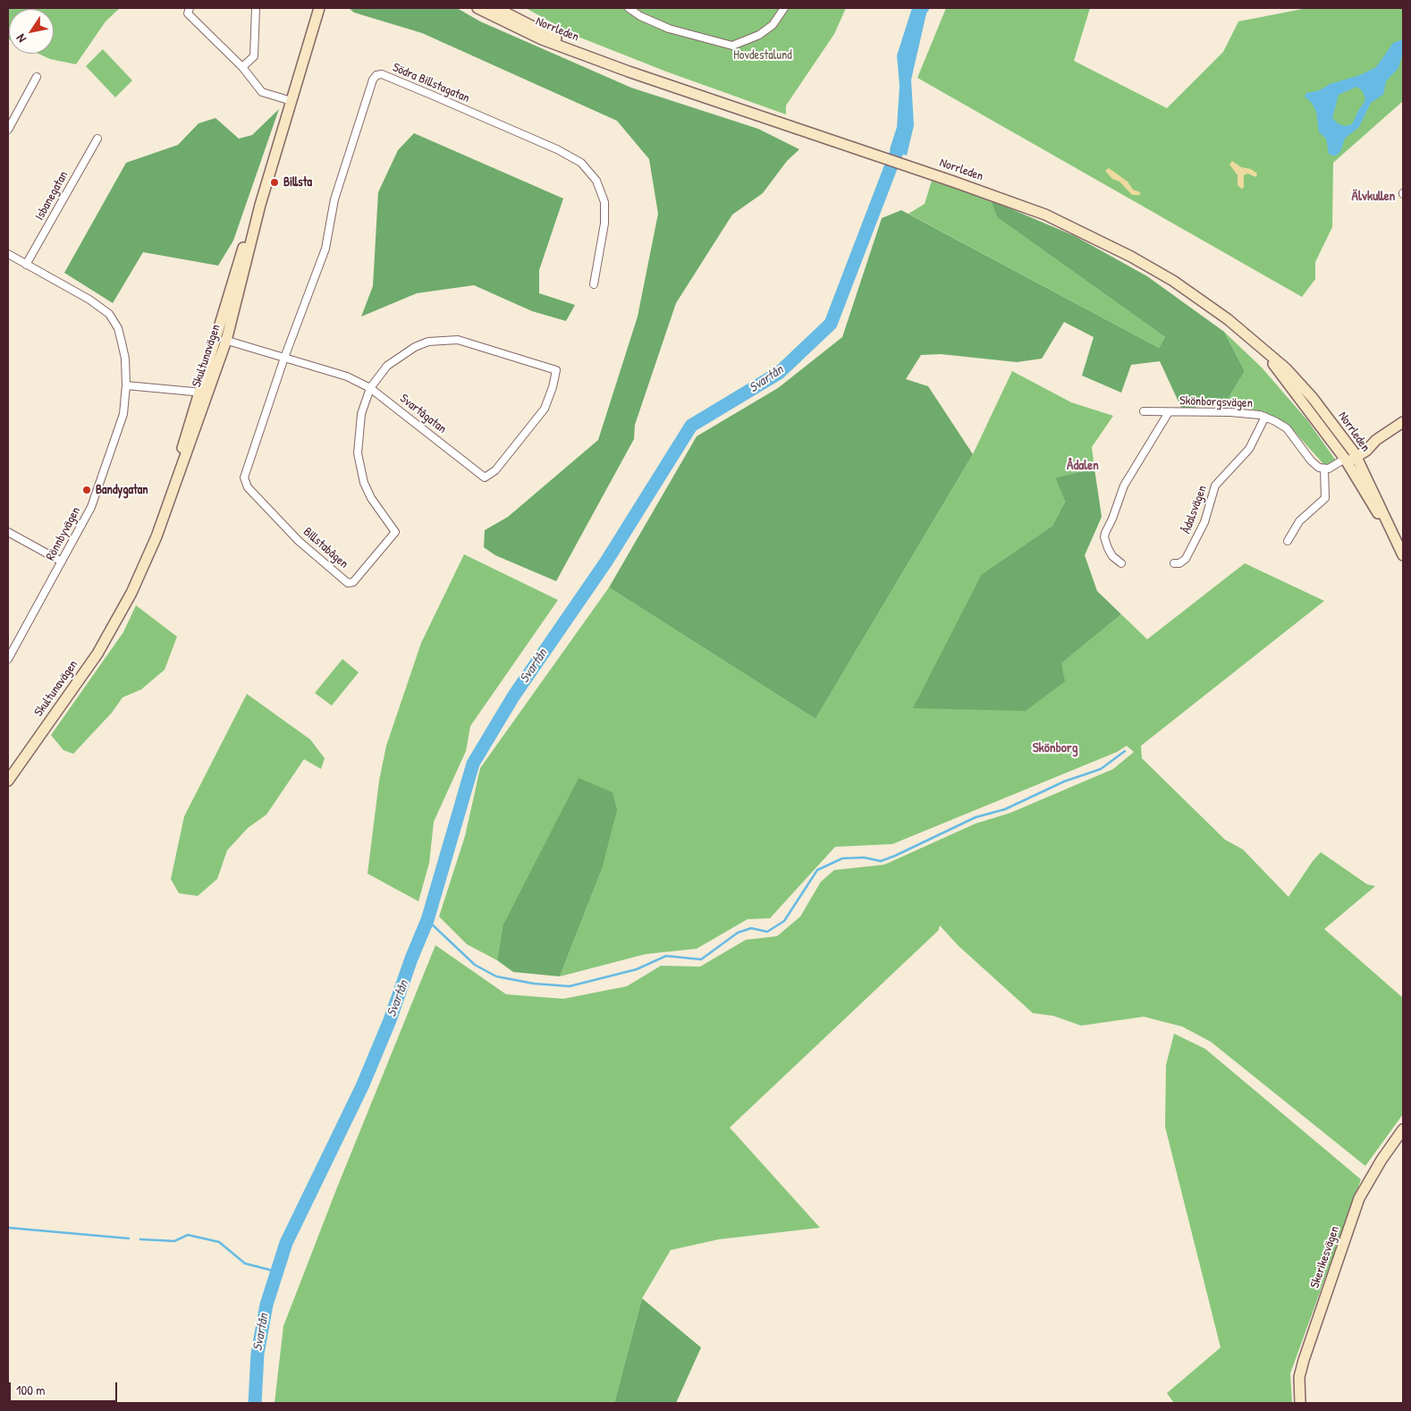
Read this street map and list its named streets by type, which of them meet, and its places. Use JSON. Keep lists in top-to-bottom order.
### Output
{
  "streets": {
    "main road": ["Norrleden", "Skultunavägen", "Skerikesvägen"],
    "street": [
      "Södra Billstagatan",
      "Isbanegatan",
      "Skönborgsvägen",
      "Svartågatan",
      "Ådalsvägen",
      "Rönnbyvägen",
      "Billstabågen"
    ]
  },
  "crossings": [
    ["Södra Billstagatan", "Svartågatan"],
    ["Södra Billstagatan", "Billstabågen"],
    ["Isbanegatan", "Rönnbyvägen"],
    ["Skultunavägen", "Svartågatan"],
    ["Skönborgsvägen", "Ådalsvägen"],
    ["Svartågatan", "Billstabågen"]
  ],
  "districts": ["Älvkullen", "Ådalen", "Skönborg"],
  "water": ["Svartån"],
  "parks": ["Hovdestalund"],
  "places": ["Billsta", "Bandygatan"],
  "scale_bar": "100 m",
  "north": "bottom left"
}
